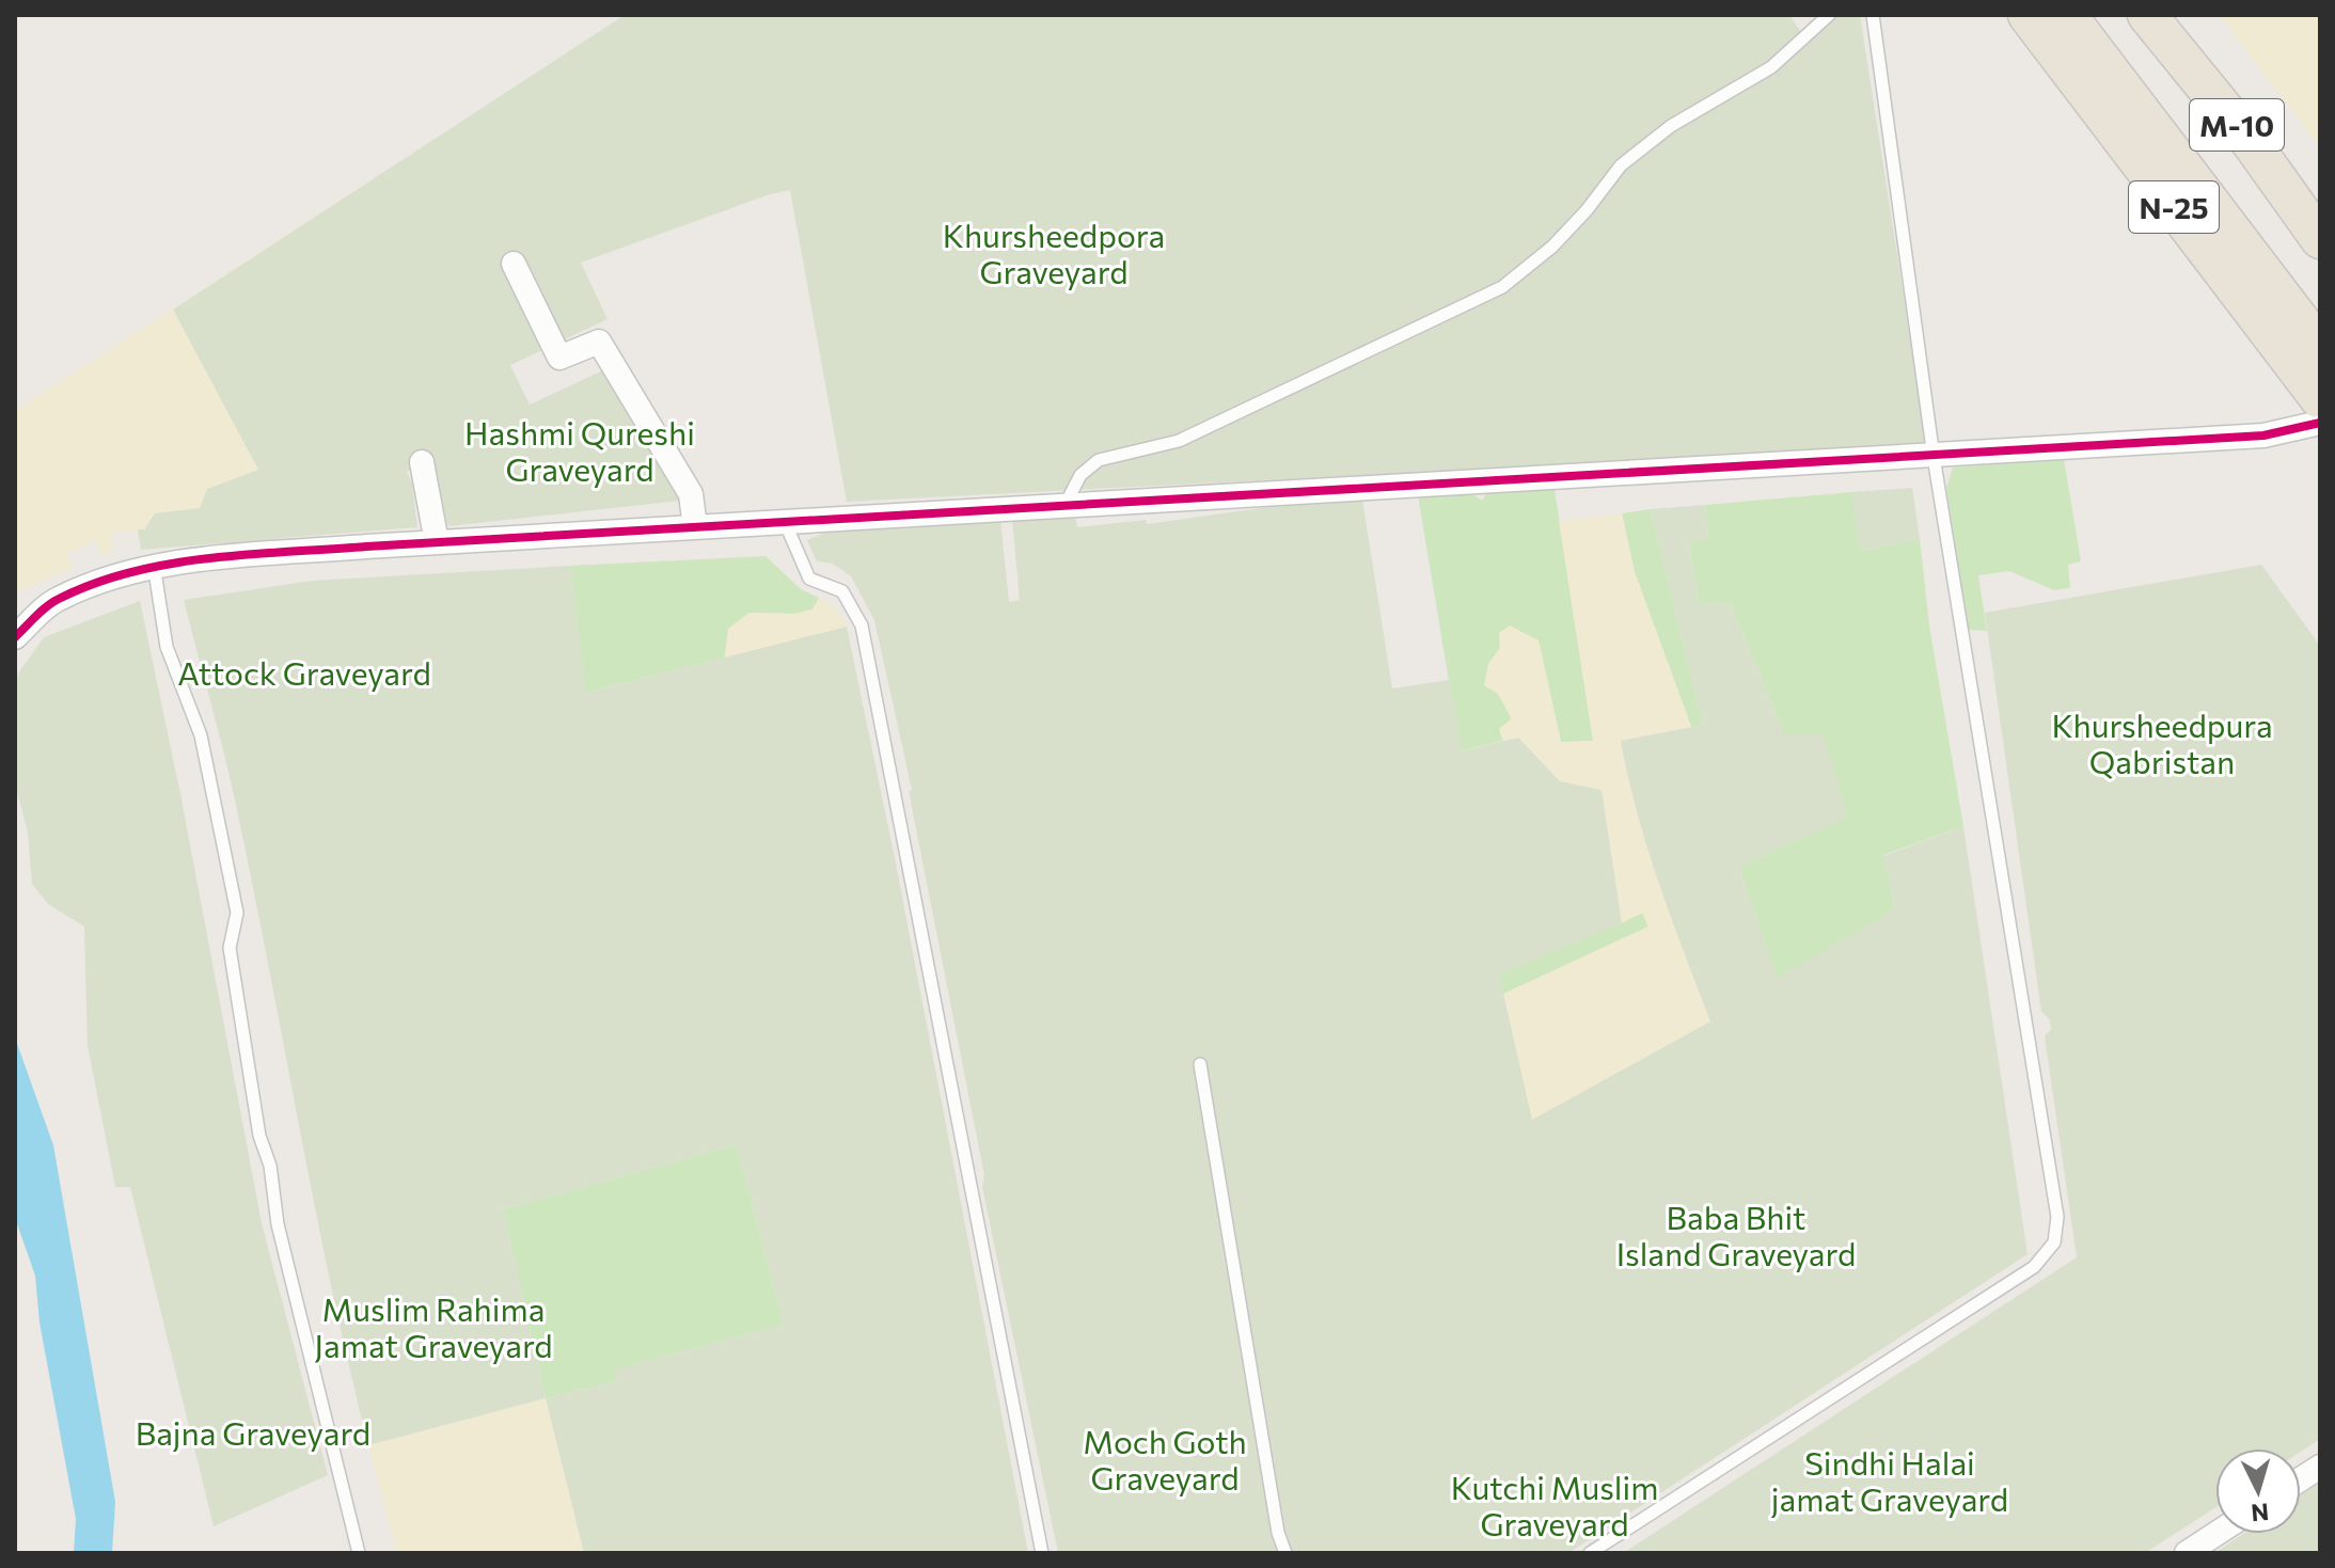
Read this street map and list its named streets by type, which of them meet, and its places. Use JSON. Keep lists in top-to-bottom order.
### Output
{
  "streets": {
    "highway": ["M-10", "N-25"]
  },
  "parks": [
    "Khursheedpora Graveyard",
    "Hashmi Qureshi Graveyard",
    "Attock Graveyard",
    "Khursheedpura Qabristan",
    "Baba Bhit Island Graveyard",
    "Muslim Rahima Jamat Graveyard",
    "Bajna Graveyard",
    "Moch Goth Graveyard",
    "Sindhi Halai jamat Graveyard",
    "Kutchi Muslim Graveyard"
  ],
  "north": "bottom"
}
